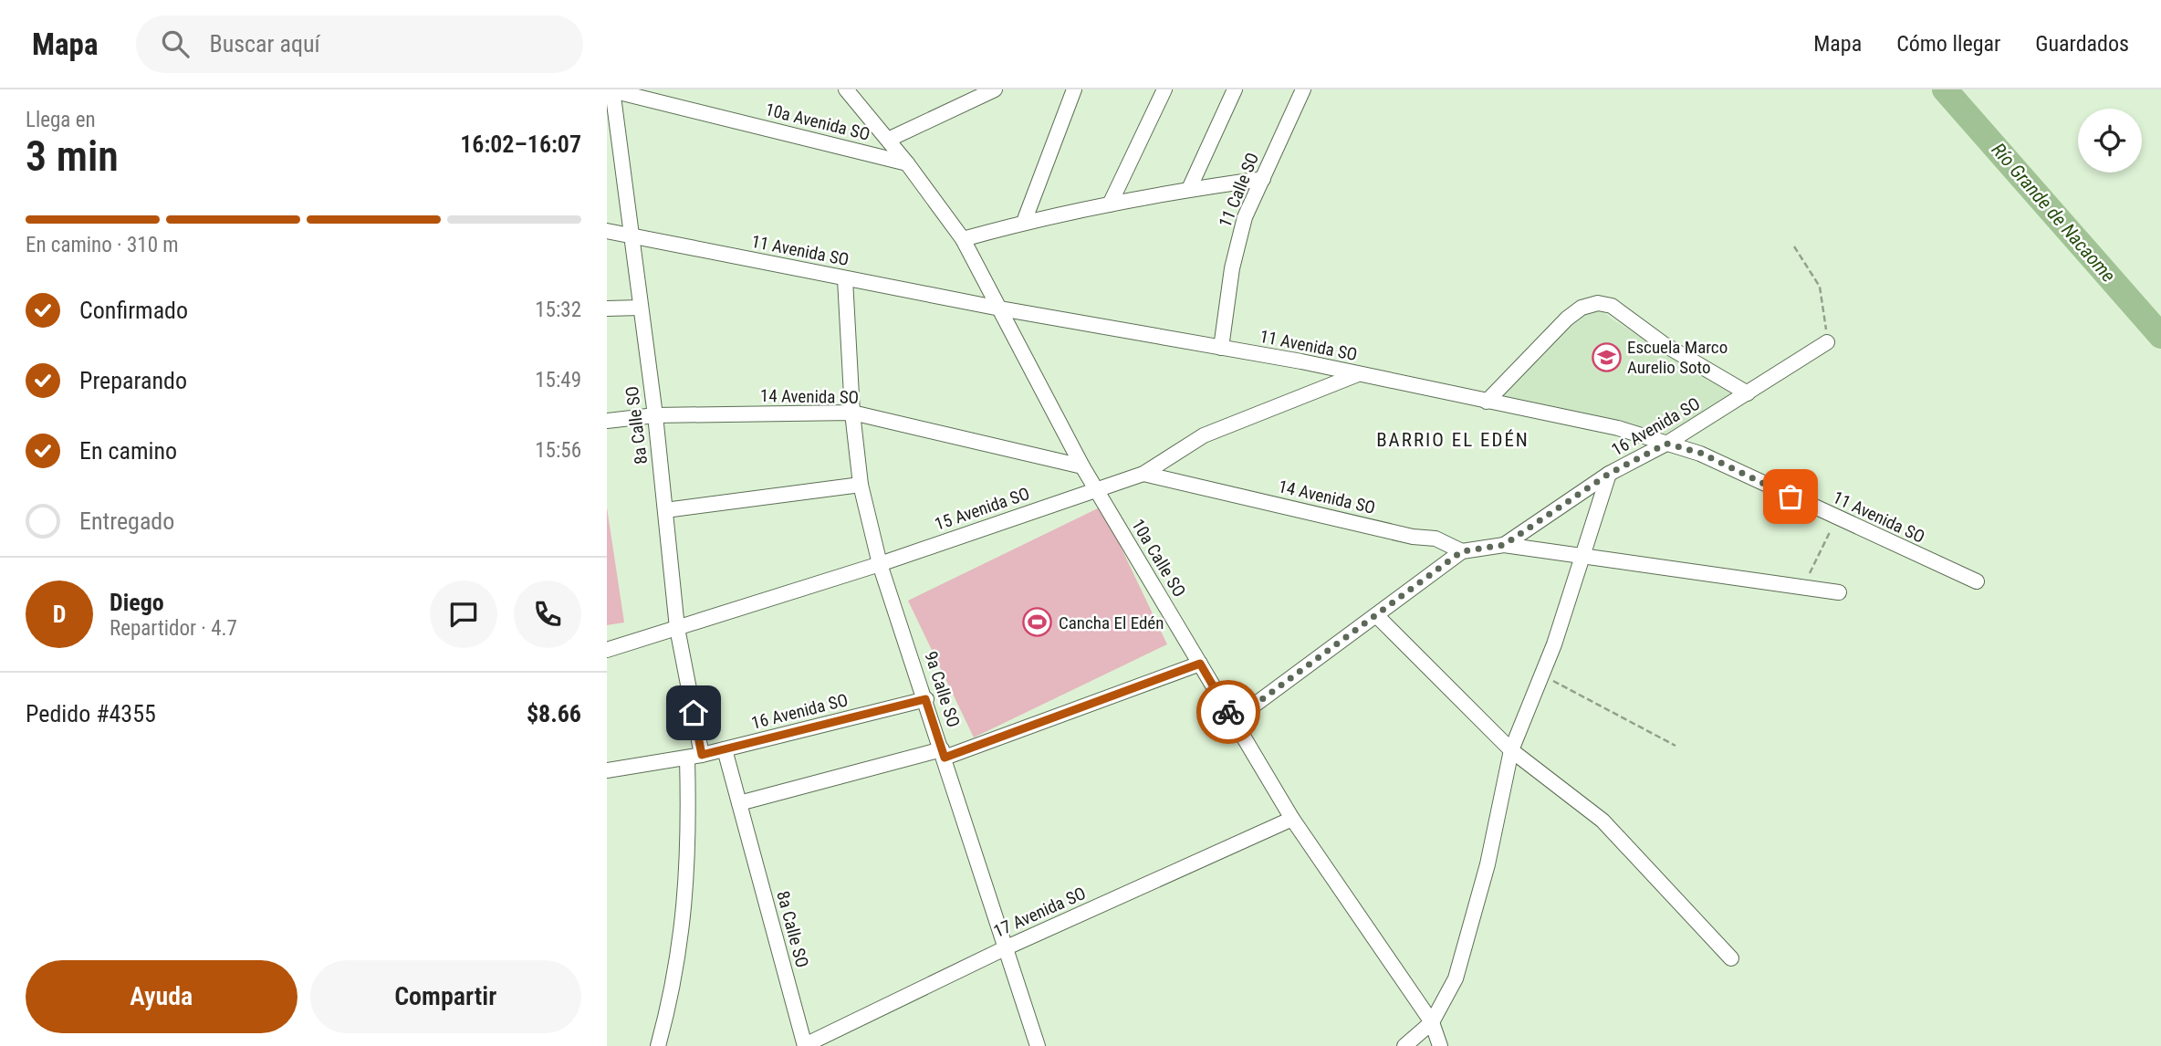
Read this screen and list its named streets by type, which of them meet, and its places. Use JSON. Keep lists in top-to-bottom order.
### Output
{
  "streets": {
    "street": [
      "10a Avenida SO",
      "11 Calle SO",
      "11 Avenida SO",
      "14 Avenida SO",
      "8a Calle SO",
      "16 Avenida SO",
      "15 Avenida SO",
      "10a Calle SO",
      "9a Calle SO",
      "17 Avenida SO"
    ]
  },
  "crossings": [
    ["10a Avenida SO", "8a Calle SO"],
    ["10a Avenida SO", "10a Calle SO"],
    ["11 Calle SO", "11 Avenida SO"],
    ["11 Avenida SO", "8a Calle SO"],
    ["11 Avenida SO", "16 Avenida SO"],
    ["11 Avenida SO", "15 Avenida SO"],
    ["11 Avenida SO", "10a Calle SO"],
    ["11 Avenida SO", "9a Calle SO"],
    ["14 Avenida SO", "8a Calle SO"],
    ["14 Avenida SO", "15 Avenida SO"],
    ["14 Avenida SO", "10a Calle SO"],
    ["14 Avenida SO", "9a Calle SO"],
    ["8a Calle SO", "16 Avenida SO"],
    ["8a Calle SO", "15 Avenida SO"],
    ["8a Calle SO", "17 Avenida SO"],
    ["16 Avenida SO", "9a Calle SO"],
    ["15 Avenida SO", "10a Calle SO"],
    ["15 Avenida SO", "9a Calle SO"],
    ["10a Calle SO", "17 Avenida SO"],
    ["9a Calle SO", "17 Avenida SO"]
  ],
  "districts": ["BARRIO EL EDÉN"],
  "water": ["Río Grande de Nacaome"],
  "places": {
    "school or university": ["Escuela Marco Aurelio Soto"],
    "sports": ["Cancha El Edén"]
  },
  "page": {
    "header": "Mapa",
    "search": "Buscar aquí",
    "nav": ["Mapa", "Cómo llegar", "Guardados"],
    "heading": ["3 min", "Llega en", "16:02–16:07"],
    "panel": [
      "Diego",
      "Repartidor · 4.7",
      "Pedido #4355",
      "$8.66"
    ],
    "bar": "En camino · 310 m",
    "list": [
      ["Confirmado", "15:32"],
      ["Preparando", "15:49"],
      ["En camino", "15:56"],
      "Entregado"
    ],
    "round": "D",
    "buttons": ["Ayuda", "Compartir"]
  }
}
